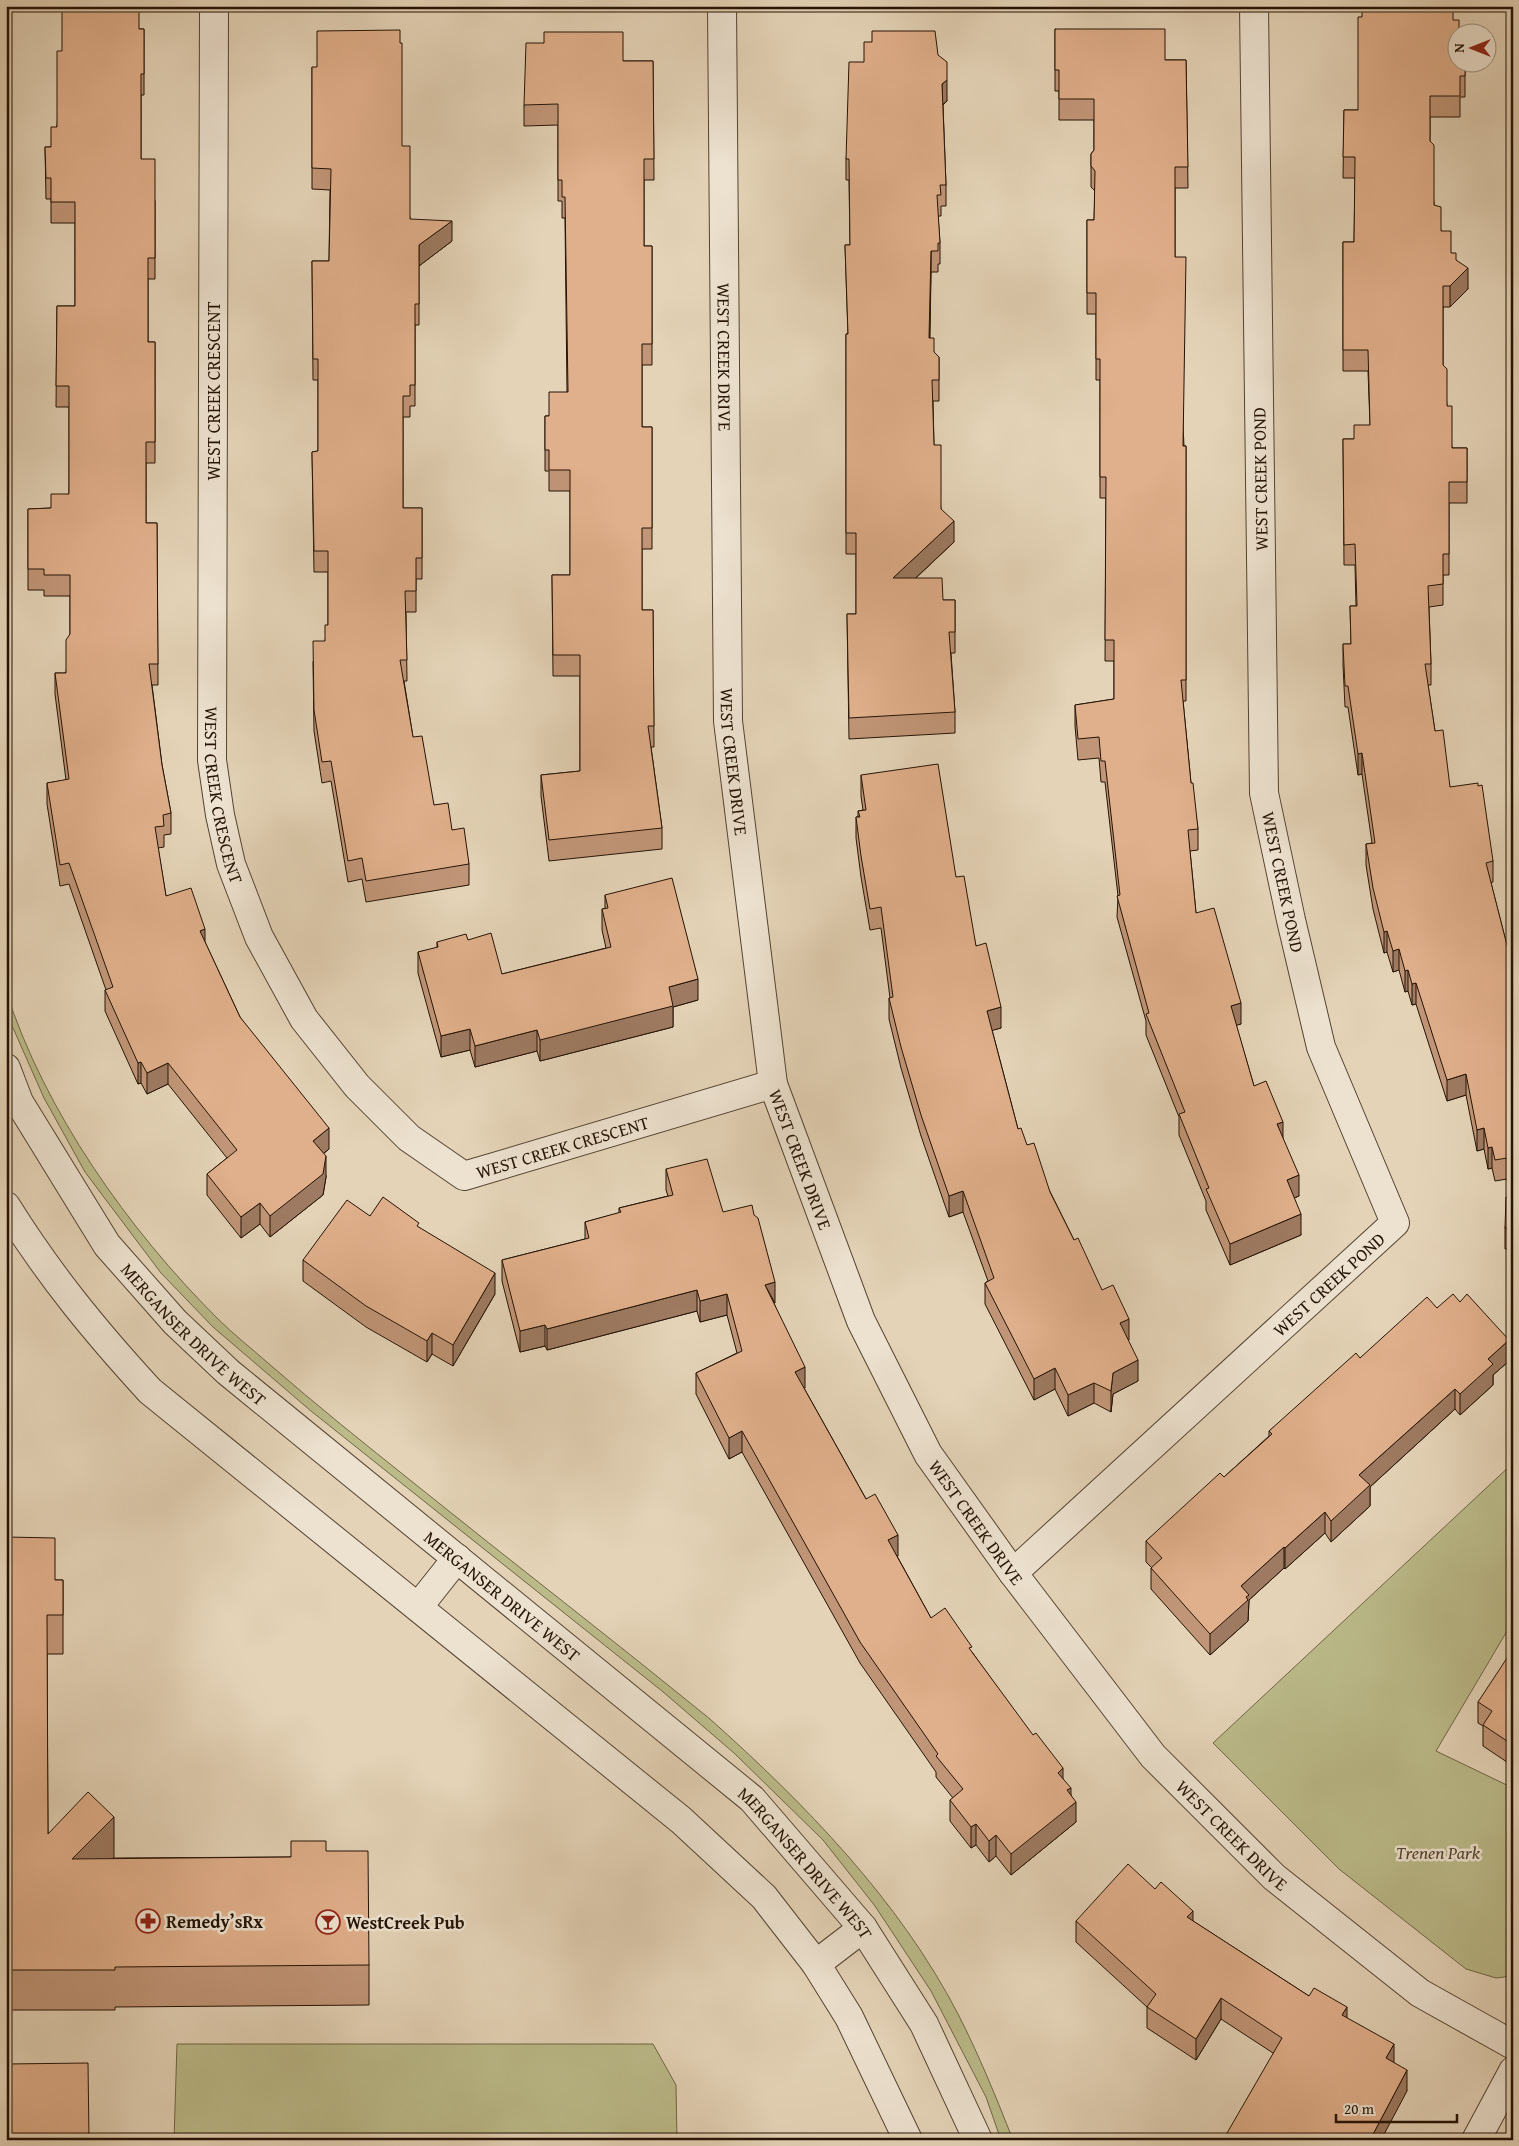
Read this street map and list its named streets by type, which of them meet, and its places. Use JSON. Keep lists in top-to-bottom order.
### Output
{
  "streets": {
    "street": [
      "WEST CREEK DRIVE",
      "WEST CREEK CRESCENT",
      "WEST CREEK POND",
      "MERGANSER DRIVE WEST"
    ]
  },
  "crossings": [
    ["WEST CREEK DRIVE", "WEST CREEK CRESCENT"],
    ["WEST CREEK DRIVE", "WEST CREEK POND"]
  ],
  "parks": ["Trenen Park"],
  "places": {
    "pharmacy": ["Remedy’sRx"],
    "bar": ["WestCreek Pub"]
  },
  "scale_bar": "20 m",
  "north": "left"
}
